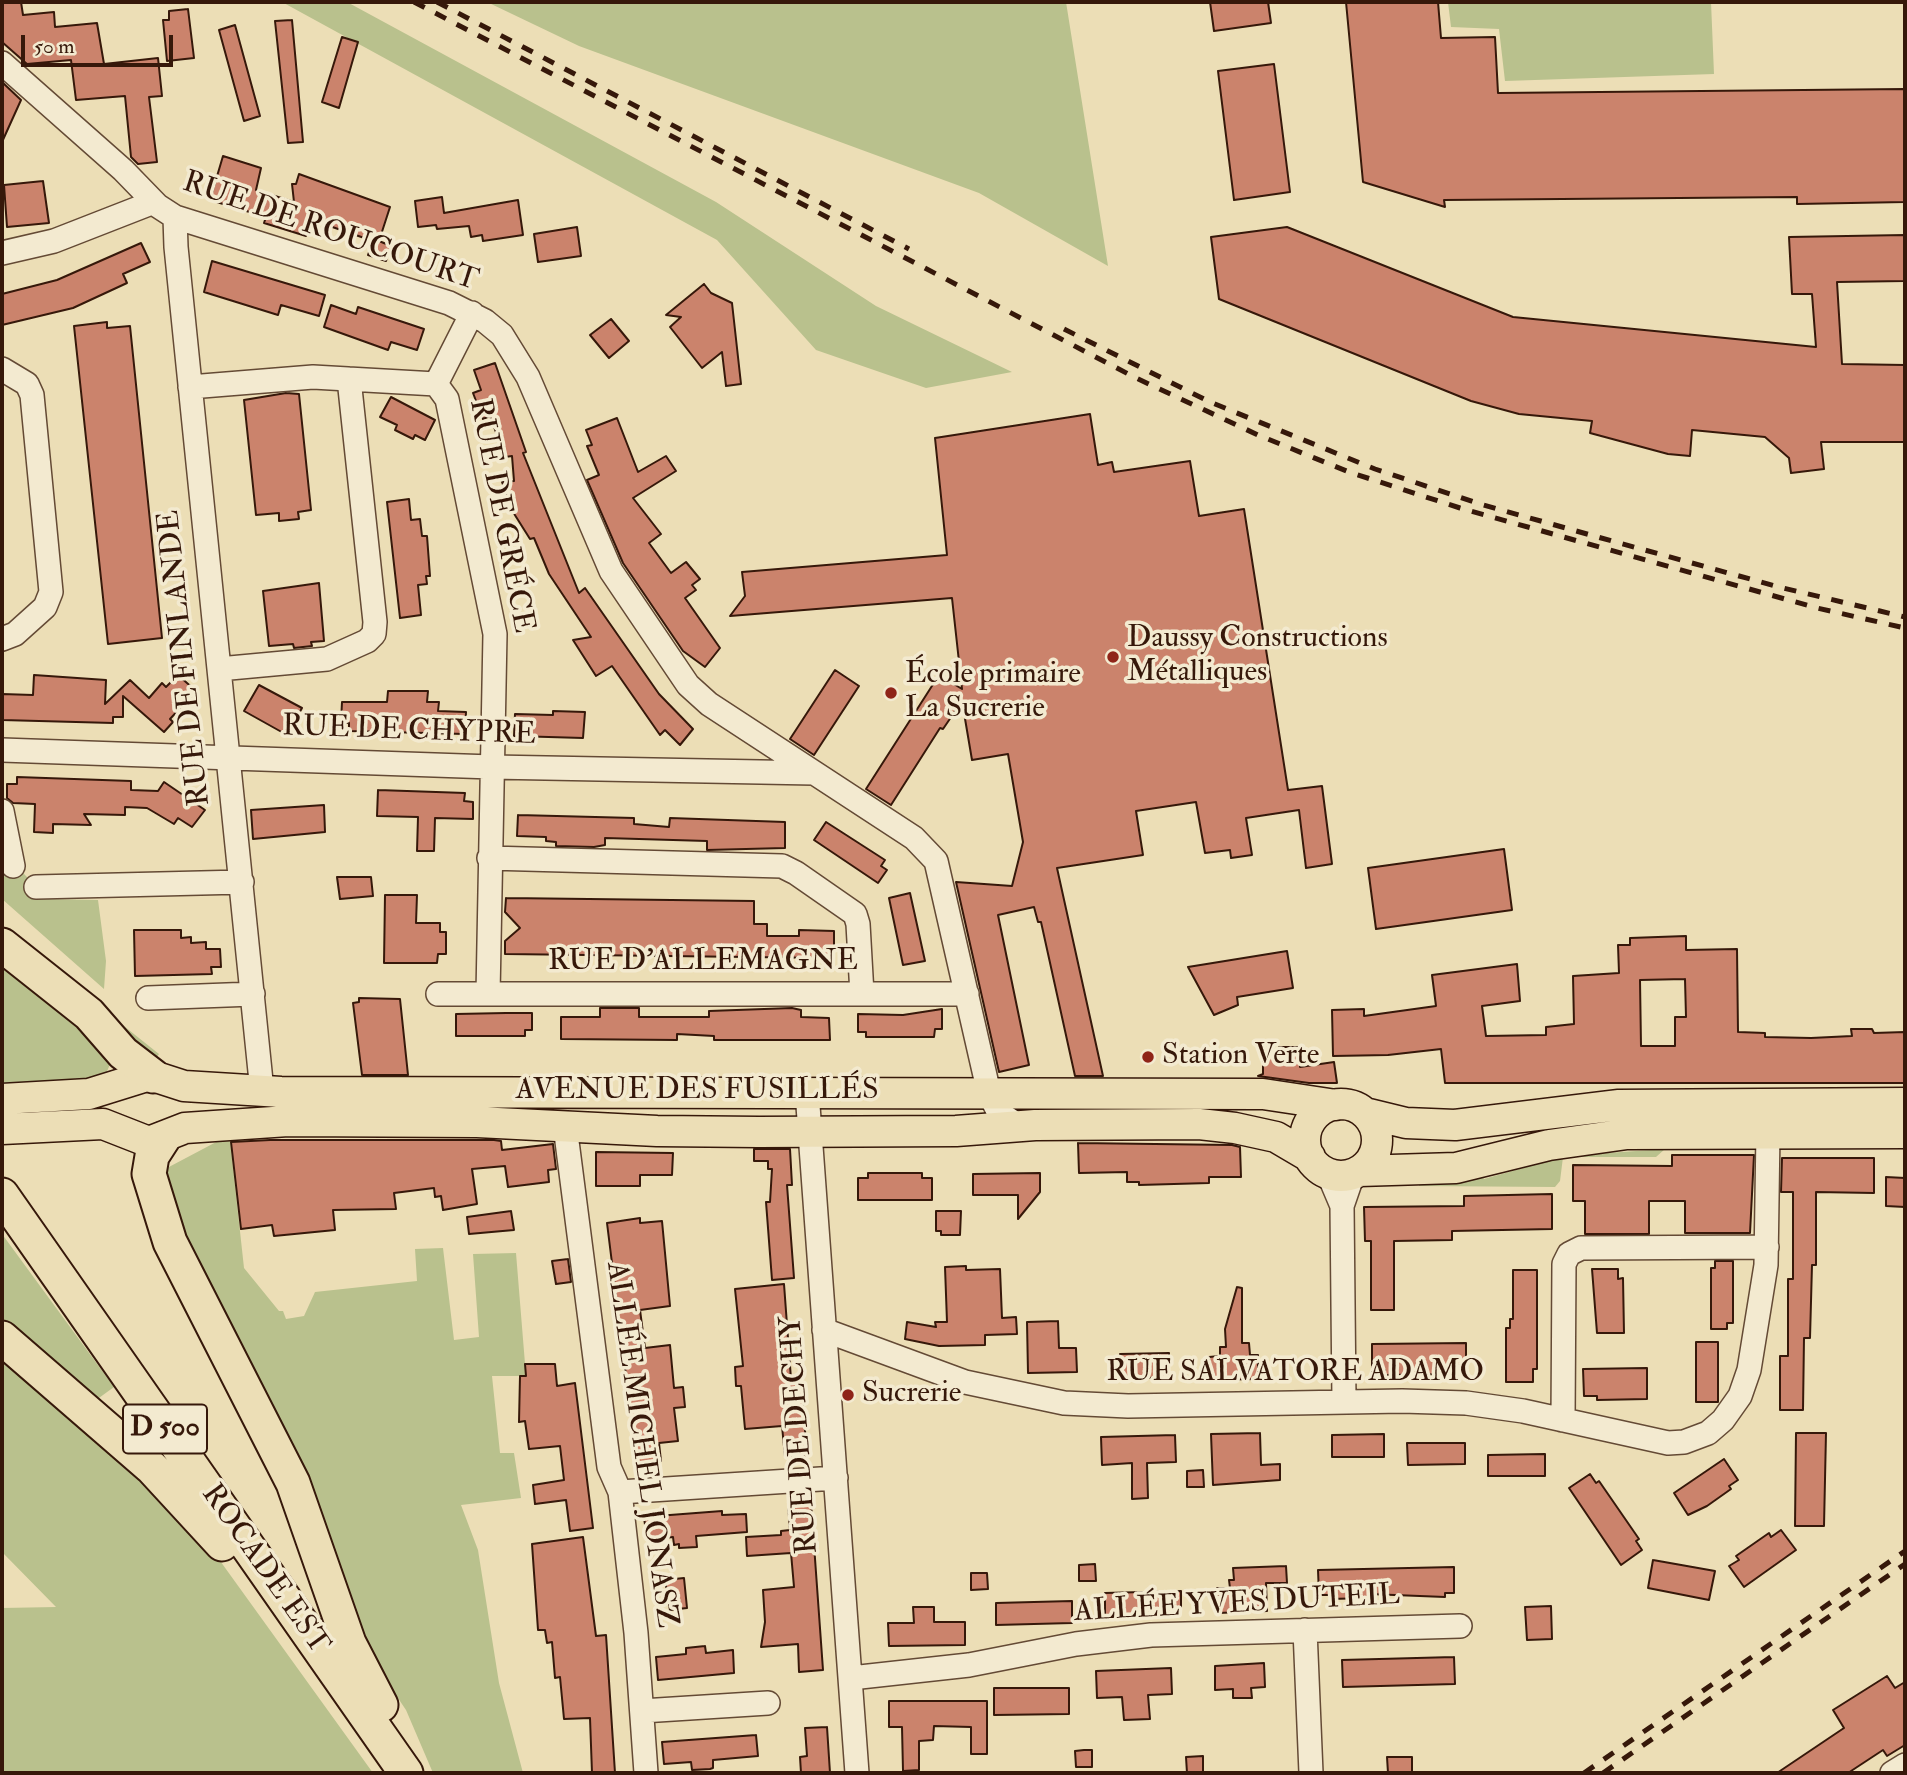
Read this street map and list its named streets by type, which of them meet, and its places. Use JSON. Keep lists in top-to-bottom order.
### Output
{
  "streets": {
    "highway": ["D 500", "ROCADE EST"],
    "main road": ["AVENUE DES FUSILLÉS"],
    "street": [
      "RUE DE ROUCOURT",
      "RUE DE GRÉCE",
      "RUE DE FINLANDE",
      "RUE DE CHYPRE",
      "RUE D'ALLEMAGNE",
      "RUE SALVATORE ADAMO",
      "RUE DE DECHY",
      "ALLÉE MICHEL JONASZ",
      "ALLÉE YVES DUTEIL"
    ]
  },
  "crossings": [
    ["RUE DE ROUCOURT", "RUE DE FINLANDE"],
    ["RUE DE ROUCOURT", "RUE DE CHYPRE"],
    ["RUE DE ROUCOURT", "RUE D'ALLEMAGNE"],
    ["RUE DE ROUCOURT", "AVENUE DES FUSILLÉS"],
    ["RUE DE GRÉCE", "RUE DE FINLANDE"],
    ["RUE DE GRÉCE", "RUE DE CHYPRE"],
    ["RUE DE GRÉCE", "RUE D'ALLEMAGNE"],
    ["RUE DE FINLANDE", "RUE DE CHYPRE"],
    ["RUE DE FINLANDE", "AVENUE DES FUSILLÉS"],
    ["AVENUE DES FUSILLÉS", "RUE DE DECHY"],
    ["AVENUE DES FUSILLÉS", "ALLÉE MICHEL JONASZ"],
    ["RUE SALVATORE ADAMO", "RUE DE DECHY"],
    ["RUE DE DECHY", "ALLÉE YVES DUTEIL"]
  ],
  "places": [
    "Daussy Constructions Métalliques",
    "École primaire La Sucrerie",
    "Station Verte",
    "Sucrerie"
  ],
  "scale_bar": "50 m"
}
